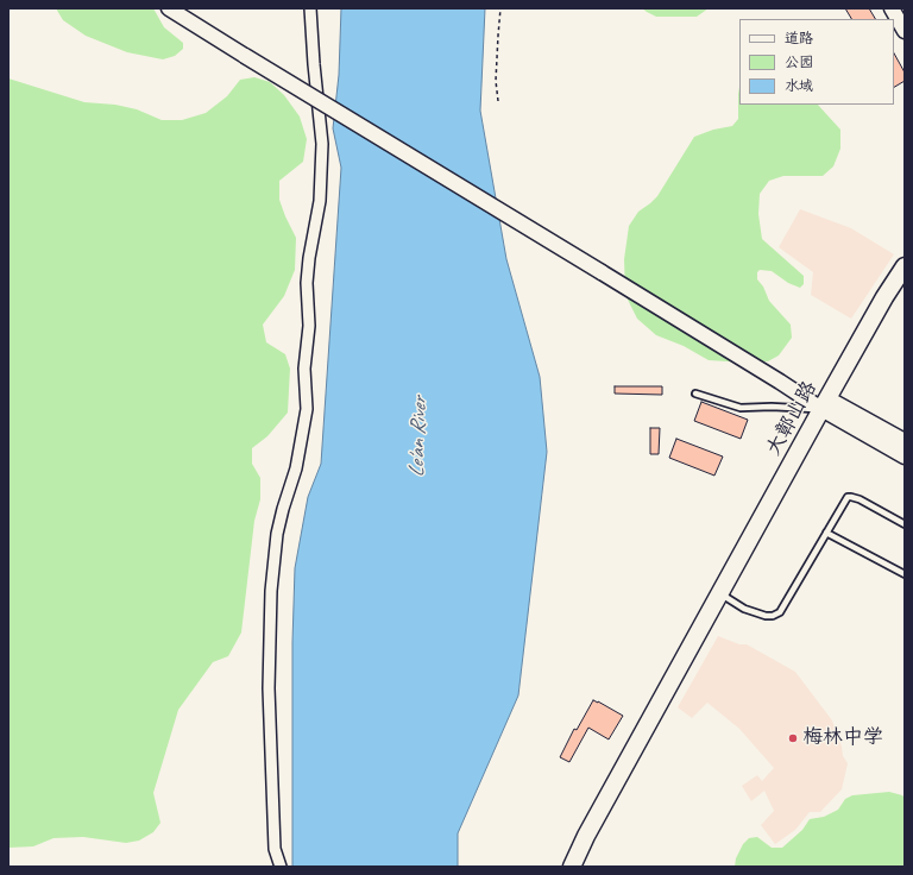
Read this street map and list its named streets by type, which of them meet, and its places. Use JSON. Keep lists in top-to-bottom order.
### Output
{
  "streets": {
    "main road": ["大鄣山路"]
  },
  "water": ["Le'an River"],
  "places": ["梅林中学"],
  "legend": ["道路", "公园", "水域"]
}
